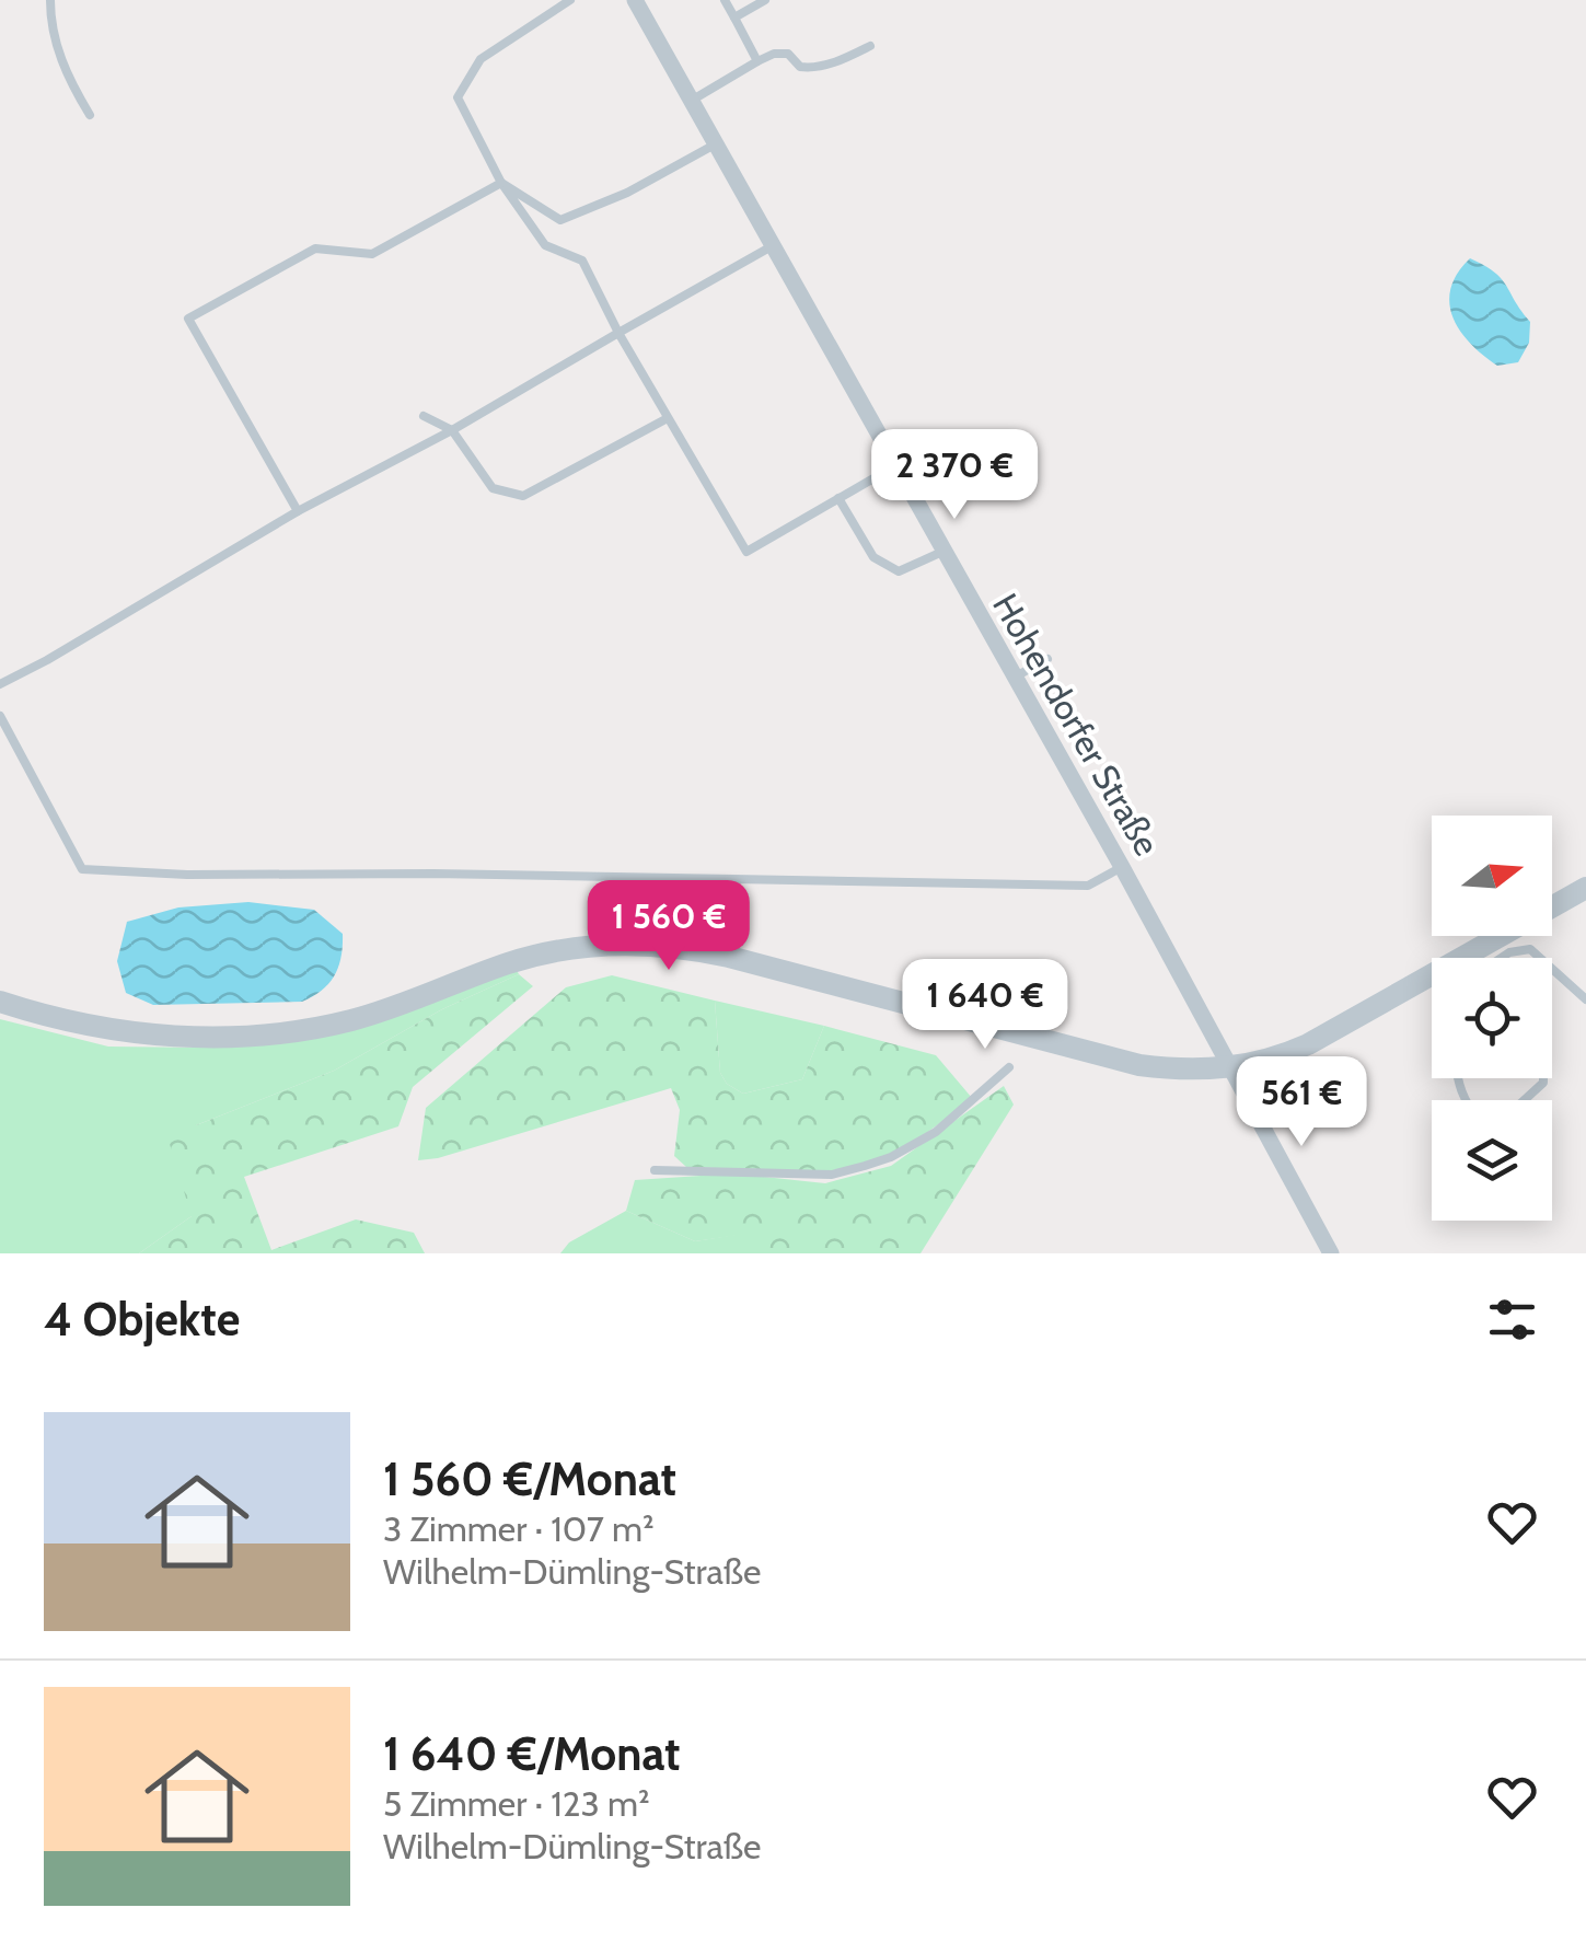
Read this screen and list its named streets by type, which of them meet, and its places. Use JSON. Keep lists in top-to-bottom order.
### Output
{
  "streets": {
    "street": ["Hohendorfer Straße"]
  },
  "north": "right",
  "page": {
    "price": [
      "2 370 €",
      "1 560 €",
      "1 640 €",
      "561 €"
    ],
    "heading": "4 Objekte",
    "list": [
      {
        "name": "1 560 €/Monat",
        "note": "3 Zimmer · 107 m² · Wilhelm-Dümling-Straße"
      },
      {
        "name": "1 640 €/Monat",
        "note": "5 Zimmer · 123 m² · Wilhelm-Dümling-Straße"
      }
    ]
  }
}
